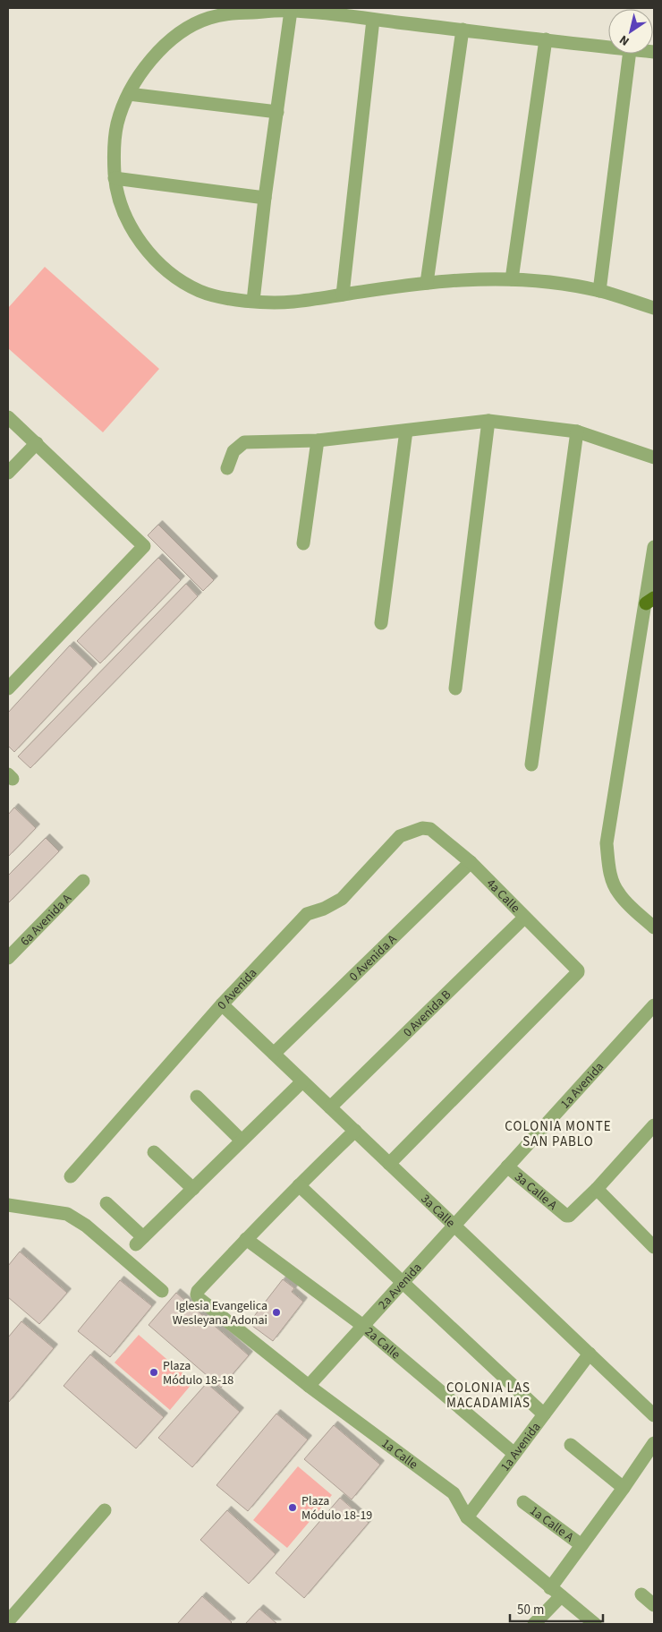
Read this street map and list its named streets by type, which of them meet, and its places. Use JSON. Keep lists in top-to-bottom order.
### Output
{
  "streets": {
    "street": [
      "4a Calle",
      "6a Avenida A",
      "0 Avenida A",
      "0 Avenida",
      "0 Avenida B",
      "1a Avenida",
      "3a Calle A",
      "3a Calle",
      "2a Avenida",
      "2a Calle",
      "1a Calle",
      "1a Calle A"
    ]
  },
  "crossings": [
    ["4a Calle", "0 Avenida A"],
    ["4a Calle", "0 Avenida"],
    ["4a Calle", "0 Avenida B"],
    ["4a Calle", "3a Calle"],
    ["0 Avenida A", "3a Calle"],
    ["0 Avenida", "3a Calle"],
    ["0 Avenida B", "3a Calle"],
    ["1a Avenida", "3a Calle A"],
    ["1a Avenida", "3a Calle"],
    ["1a Avenida", "2a Avenida"],
    ["1a Avenida", "2a Calle"],
    ["1a Avenida", "1a Calle"],
    ["3a Calle", "2a Avenida"],
    ["2a Avenida", "2a Calle"],
    ["2a Avenida", "1a Calle"],
    ["2a Calle", "1a Calle"]
  ],
  "districts": ["COLONIA MONTE SAN PABLO", "COLONIA LAS MACADAMIAS"],
  "places": ["Iglesia Evangelica Wesleyana Adonai", "Plaza Módulo 18-18", "Plaza Módulo 18-19"],
  "scale_bar": "50 m",
  "north": "bottom left"
}
